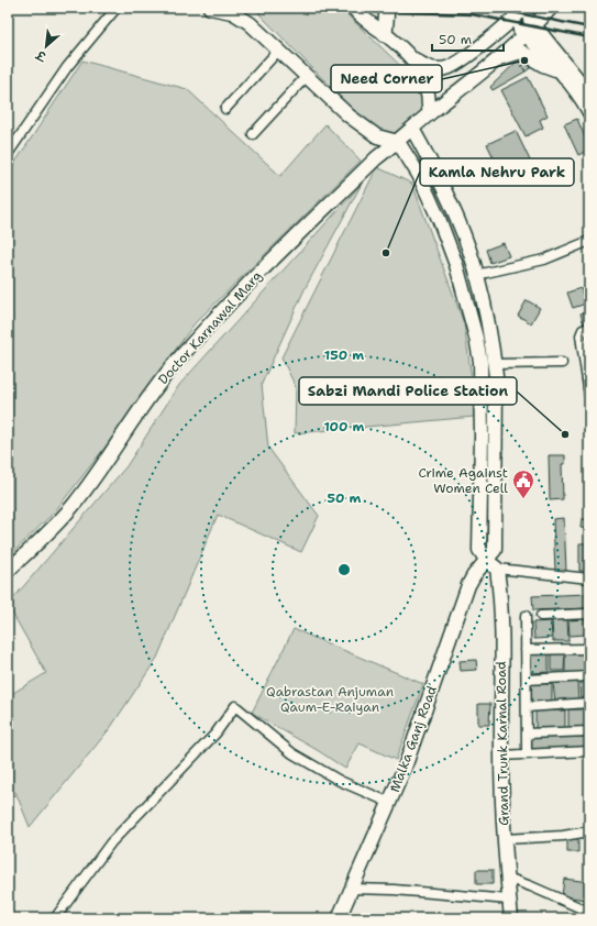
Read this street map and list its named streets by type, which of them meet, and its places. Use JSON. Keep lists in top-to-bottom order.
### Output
{
  "streets": {
    "main road": ["Doctor Karnawal Marg", "Malka Ganj Road", "Grand Trunk Karnal Road"]
  },
  "crossings": [
    ["Doctor Karnawal Marg", "Grand Trunk Karnal Road"],
    ["Malka Ganj Road", "Grand Trunk Karnal Road"]
  ],
  "parks": ["Qabrastan Anjuman Qaum-E-Raiyan"],
  "places": {
    "other": ["Need Corner", "Kamla Nehru Park", "Sabzi Mandi Police Station"],
    "public building": ["Crime Against Women Cell"]
  },
  "scale_bar": "50 m",
  "north": "bottom left",
  "rings": ["150 m", "100 m", "50 m"]
}
